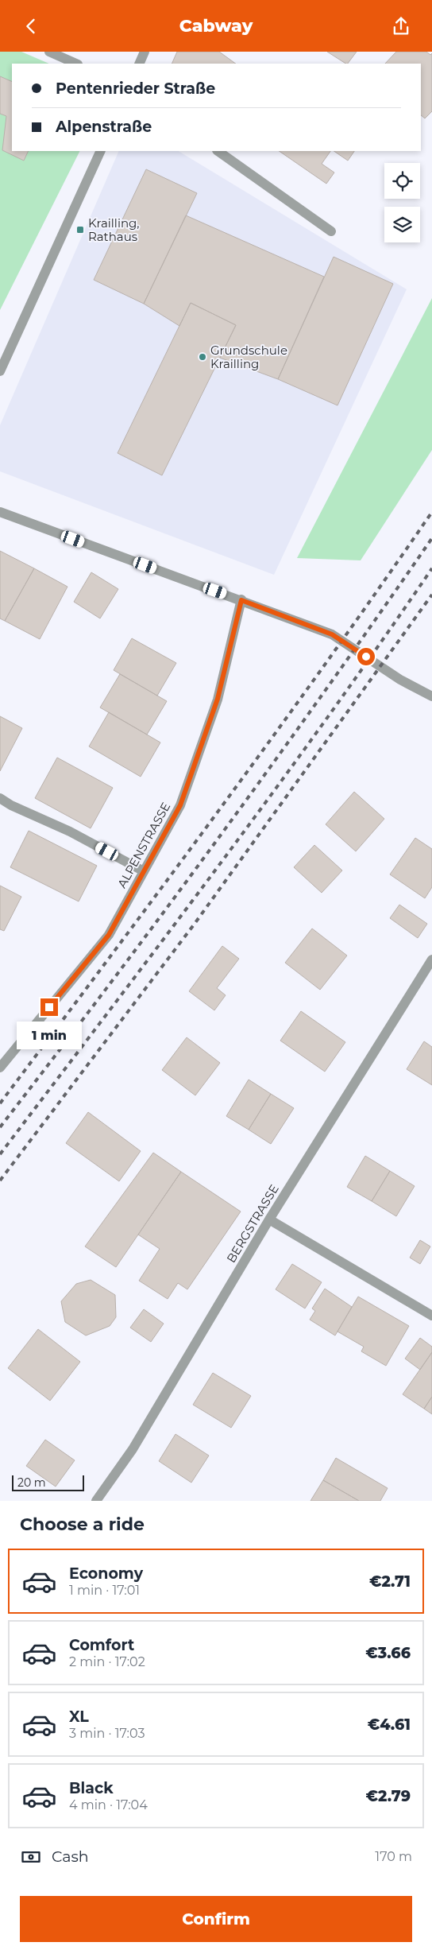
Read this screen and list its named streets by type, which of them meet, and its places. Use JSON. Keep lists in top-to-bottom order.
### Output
{
  "streets": {
    "street": ["ALPENSTRASSE", "BERGSTRASSE"]
  },
  "places": {
    "transit": ["Krailling, Rathaus"],
    "other": ["Grundschule Krailling"]
  },
  "scale_bar": "20 m",
  "page": {
    "header": "Cabway",
    "banner": ["Pentenrieder Straße", "Alpenstraße"],
    "bubble": "1 min",
    "scale": "20 m",
    "heading": "Choose a ride",
    "list": [
      {
        "name": "Economy",
        "note": "1 min · 17:01",
        "value": "€2.71"
      },
      {
        "name": "Comfort",
        "note": "2 min · 17:02",
        "value": "€3.66"
      },
      {
        "name": "XL",
        "note": "3 min · 17:03",
        "value": "€4.61"
      },
      {
        "name": "Black",
        "note": "4 min · 17:04",
        "value": "€2.79"
      }
    ],
    "pay": ["Cash", "170 m"],
    "buttons": "Confirm"
  }
}
